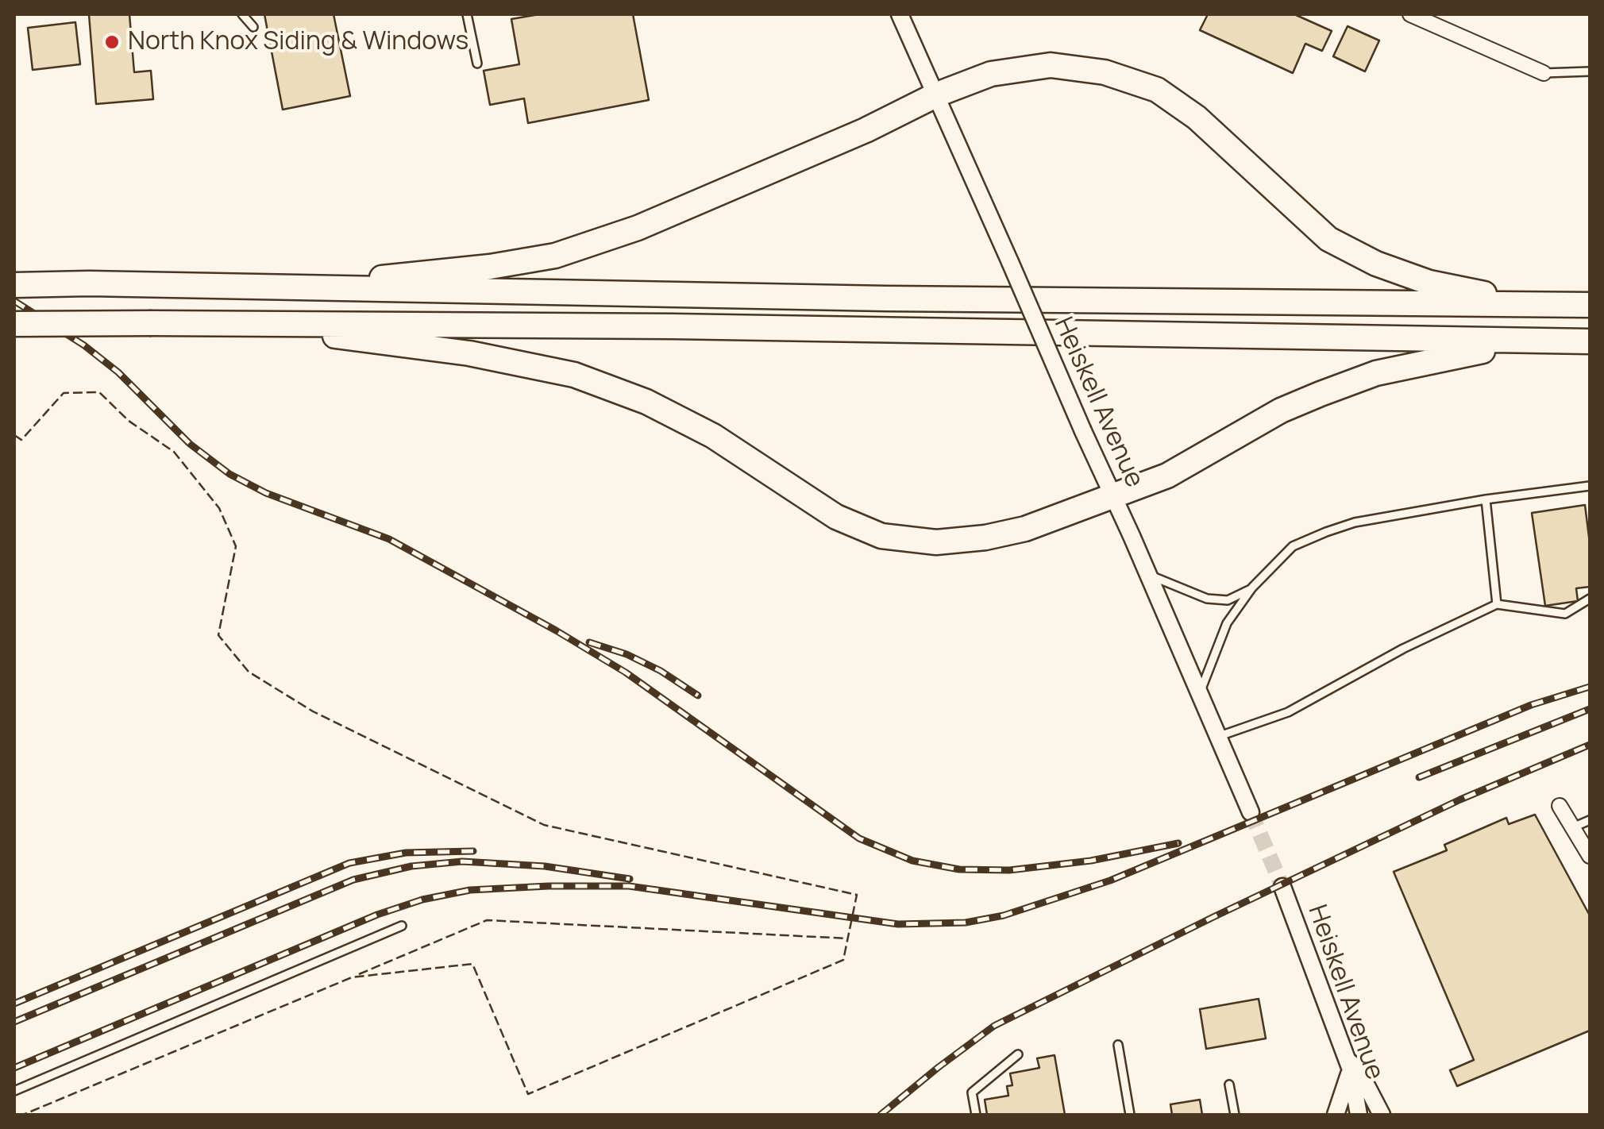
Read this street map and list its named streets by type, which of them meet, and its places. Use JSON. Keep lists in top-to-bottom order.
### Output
{
  "streets": {
    "street": ["Heiskell Avenue"]
  },
  "places": ["North Knox Siding & Windows"]
}
